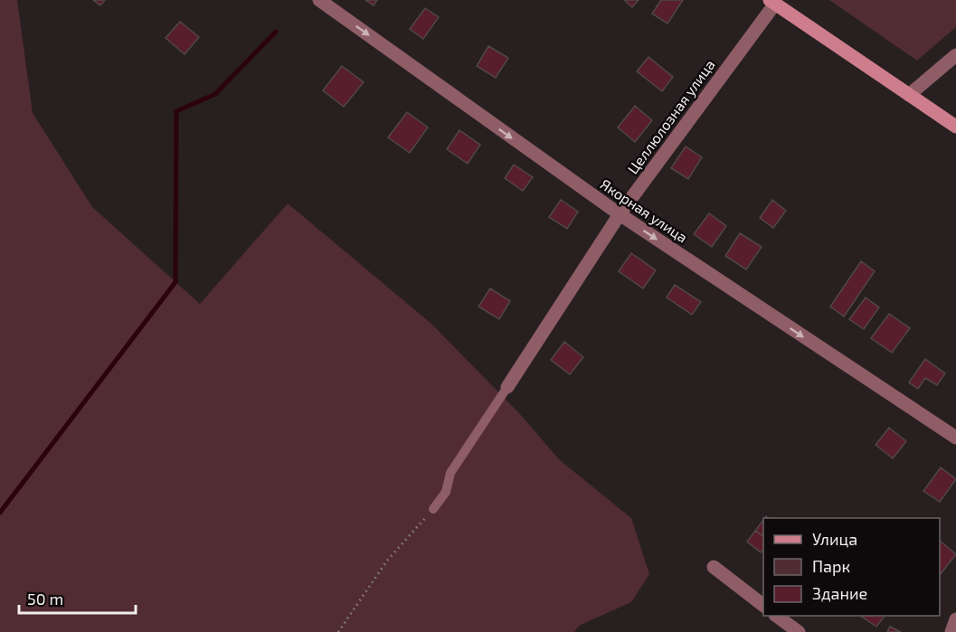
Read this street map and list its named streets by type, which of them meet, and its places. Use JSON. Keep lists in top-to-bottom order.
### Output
{
  "streets": {
    "street": ["Целлюлозная улица", "Якорная улица"]
  },
  "crossings": [
    ["Целлюлозная улица", "Якорная улица"]
  ],
  "one_way": ["Якорная улица"],
  "legend": ["Улица", "Парк", "Здание"],
  "scale_bar": "50 m"
}
